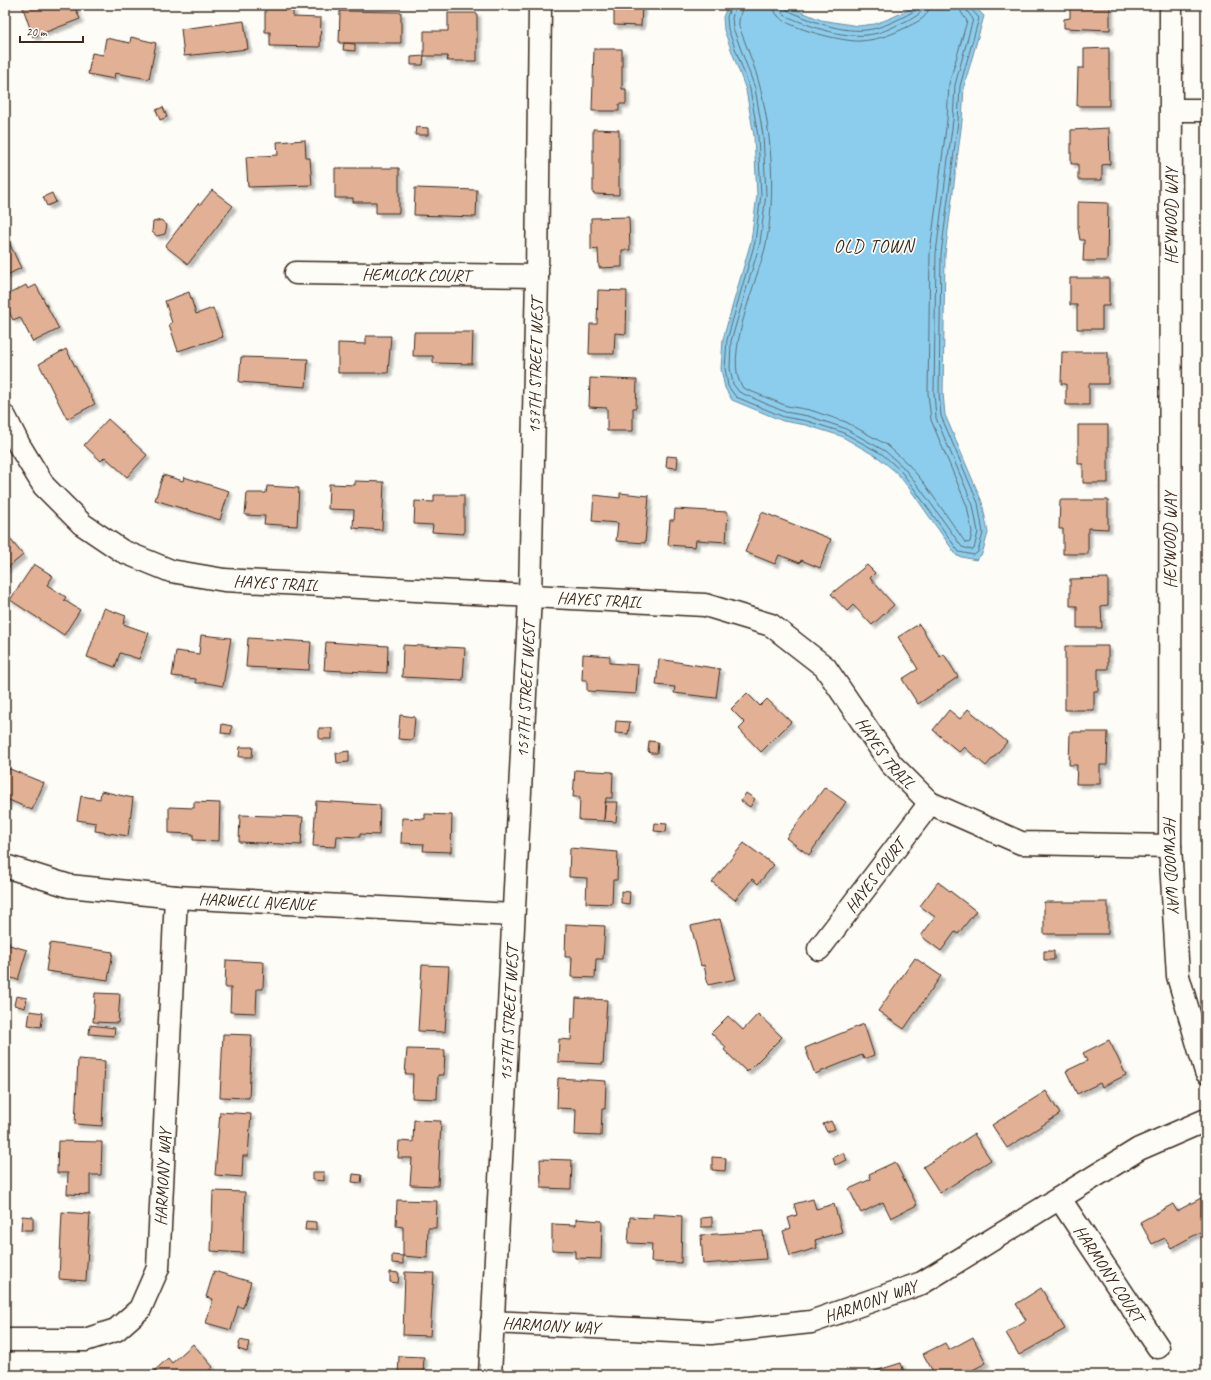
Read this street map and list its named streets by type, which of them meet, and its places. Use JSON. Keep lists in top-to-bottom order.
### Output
{
  "streets": {
    "street": [
      "HEYWOOD WAY",
      "HEMLOCK COURT",
      "157TH STREET WEST",
      "HAYES TRAIL",
      "HAYES COURT",
      "HARWELL AVENUE",
      "HARMONY WAY",
      "HARMONY COURT"
    ]
  },
  "crossings": [
    ["HEYWOOD WAY", "HAYES TRAIL"],
    ["HEMLOCK COURT", "157TH STREET WEST"],
    ["157TH STREET WEST", "HAYES TRAIL"],
    ["157TH STREET WEST", "HARWELL AVENUE"],
    ["157TH STREET WEST", "HARMONY WAY"],
    ["HAYES TRAIL", "HAYES COURT"],
    ["HARWELL AVENUE", "HARMONY WAY"],
    ["HARMONY WAY", "HARMONY COURT"]
  ],
  "districts": ["OLD TOWN"],
  "scale_bar": "20 m"
}
